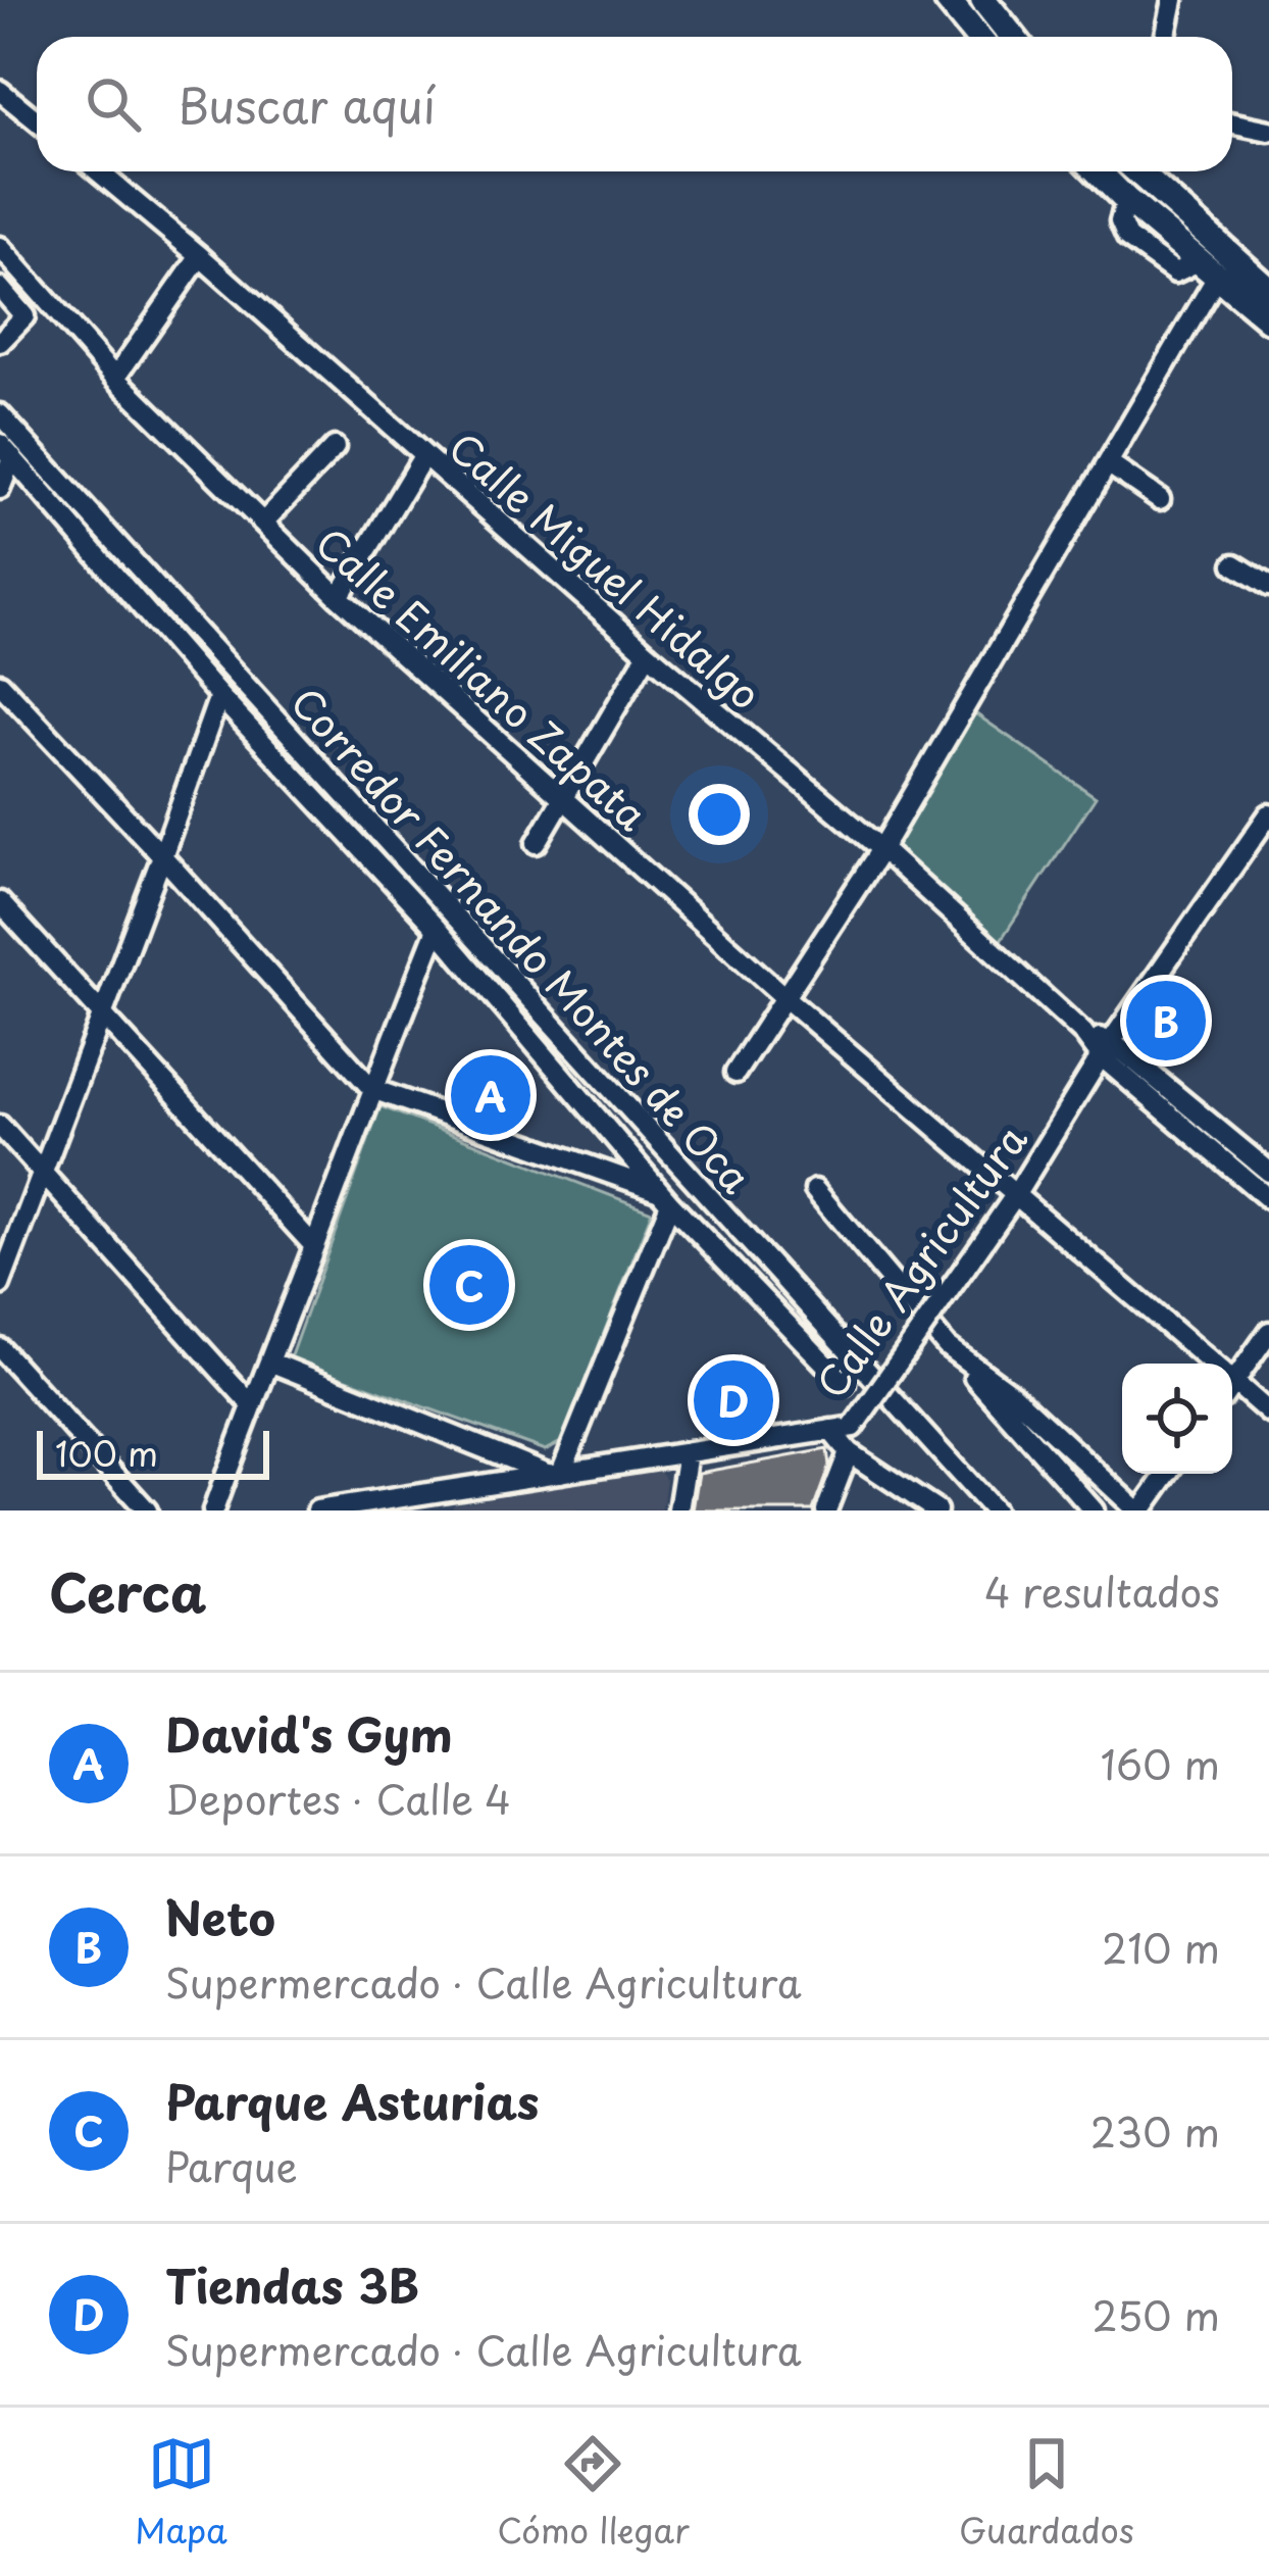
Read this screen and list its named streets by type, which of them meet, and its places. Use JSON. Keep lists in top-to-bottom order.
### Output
{
  "streets": {
    "street": [
      "Calle Miguel Hidalgo",
      "Calle Emiliano Zapata",
      "Corredor Fernando Montes de Oca",
      "Calle Agricultura"
    ]
  },
  "crossings": [
    ["Calle Miguel Hidalgo", "Calle Agricultura"],
    ["Calle Emiliano Zapata", "Calle Agricultura"]
  ],
  "scale_bar": "100 m",
  "page": {
    "search": "Buscar aquí",
    "pins": [
      "B",
      "A",
      "C",
      "D"
    ],
    "scale": "100 m",
    "heading": ["Cerca", "4 resultados"],
    "list": [
      {
        "mark": "A",
        "name": "David's Gym",
        "note": "Deportes · Calle 4",
        "value": "160 m"
      },
      {
        "mark": "B",
        "name": "Neto",
        "note": "Supermercado · Calle Agricultura",
        "value": "210 m"
      },
      {
        "mark": "C",
        "name": "Parque Asturias",
        "note": "Parque",
        "value": "230 m"
      },
      {
        "mark": "D",
        "name": "Tiendas 3B",
        "note": "Supermercado · Calle Agricultura",
        "value": "250 m"
      }
    ],
    "nav": ["Mapa", "Cómo llegar", "Guardados"]
  }
}
